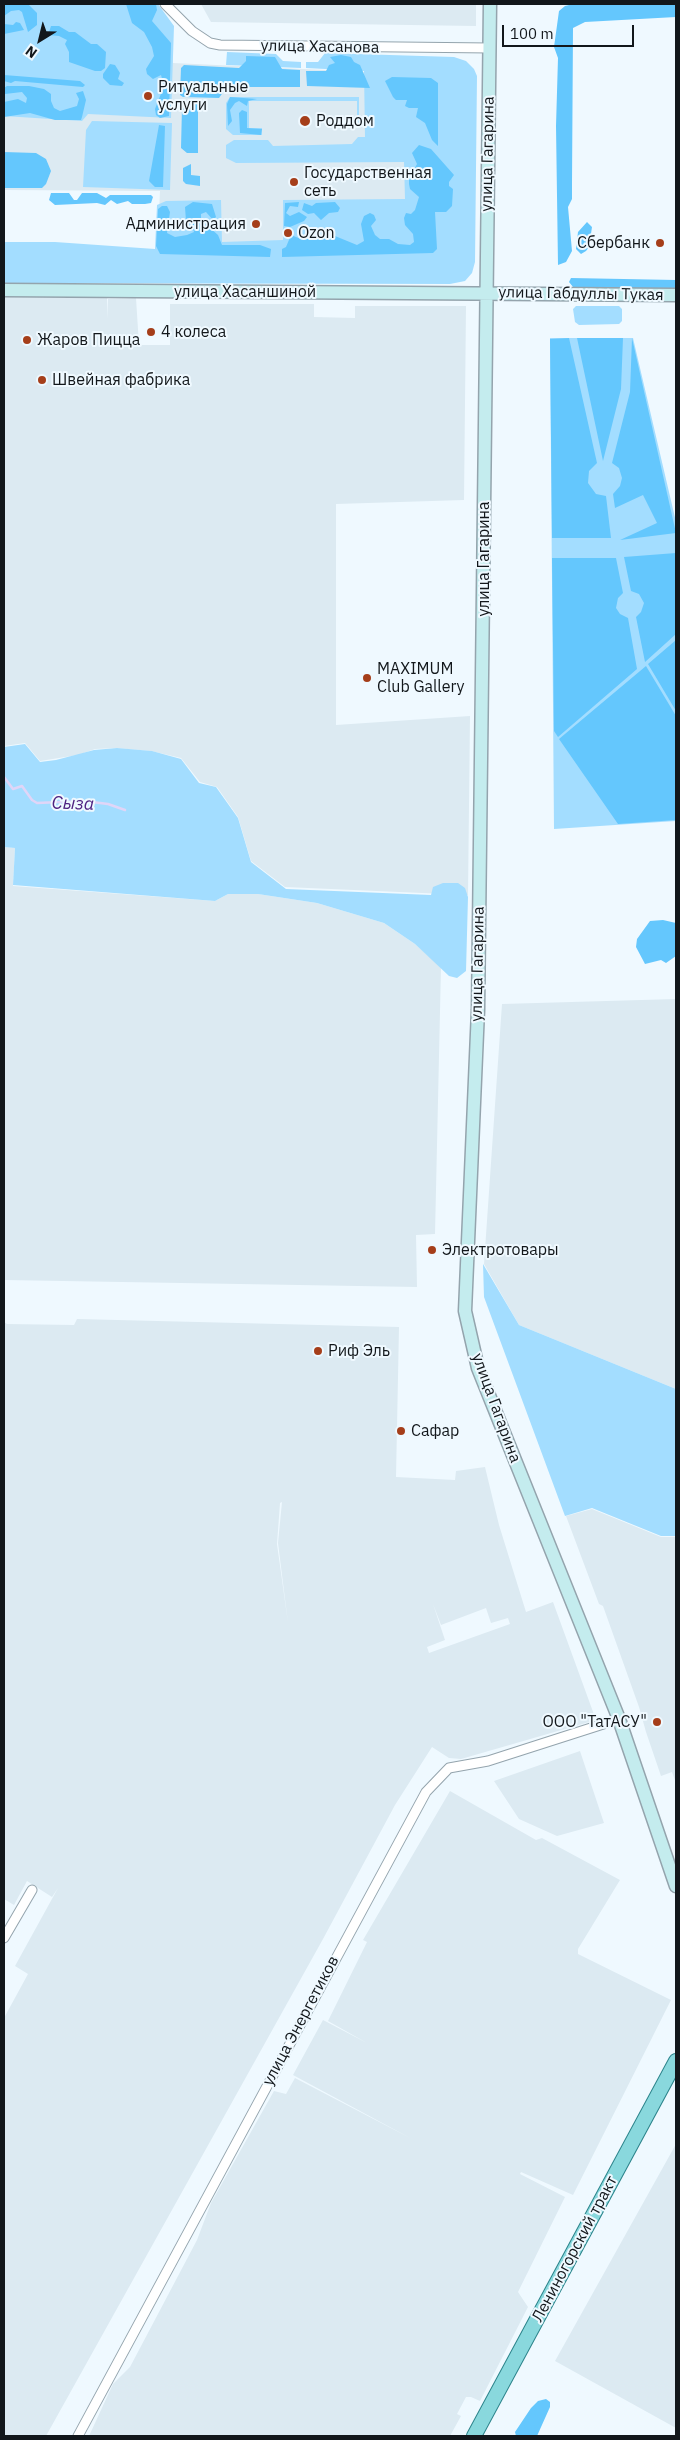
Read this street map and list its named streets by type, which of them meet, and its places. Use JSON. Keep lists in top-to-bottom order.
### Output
{
  "streets": {
    "main road": ["Лениногорский тракт"],
    "street": [
      "улица Хасанова",
      "улица Гагарина",
      "улица Хасаншиной",
      "улица Габдуллы Тукая",
      "улица Энергетиков"
    ]
  },
  "crossings": [
    ["улица Хасанова", "улица Гагарина"],
    ["улица Гагарина", "улица Хасаншиной"],
    ["улица Гагарина", "улица Габдуллы Тукая"],
    ["улица Гагарина", "улица Энергетиков"],
    ["улица Хасаншиной", "улица Габдуллы Тукая"]
  ],
  "water": ["Сыза"],
  "places": [
    "Ритуальные услуги",
    "Роддом",
    "Государственная сеть",
    "Администрация",
    "Ozon",
    "Сбербанк",
    "4 колеса",
    "Жаров Пицца",
    "Швейная фабрика",
    "MAXIMUM Club Gallery",
    "Электротовары",
    "Риф Эль",
    "Сафар",
    "ООО \"ТатАСУ\""
  ],
  "scale_bar": "100 m",
  "north": "bottom left"
}
